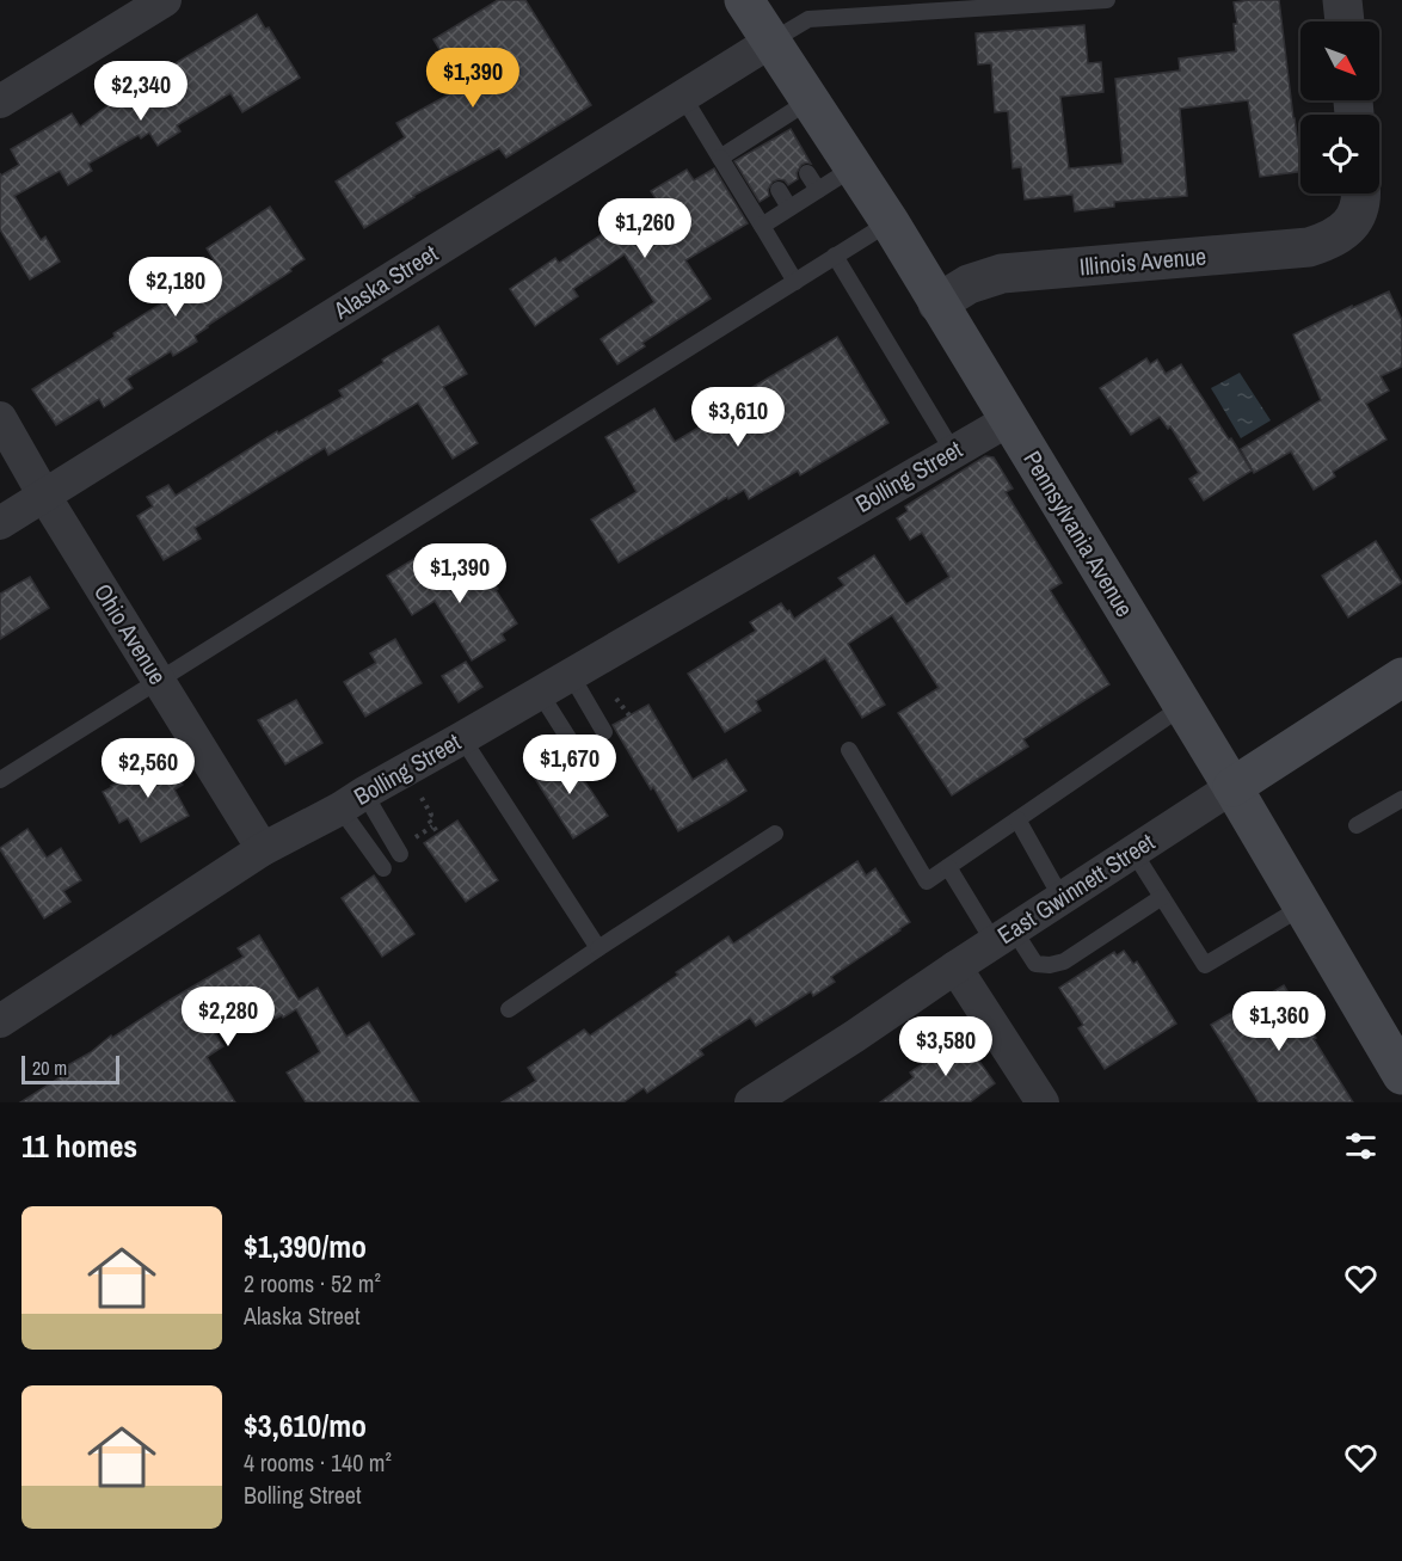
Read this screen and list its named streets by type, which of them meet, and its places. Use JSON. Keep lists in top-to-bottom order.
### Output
{
  "streets": {
    "main road": ["Pennsylvania Avenue", "East Gwinnett Street"],
    "street": [
      "Illinois Avenue",
      "Alaska Street",
      "Bolling Street",
      "Ohio Avenue"
    ]
  },
  "crossings": [
    ["Illinois Avenue", "Pennsylvania Avenue"],
    ["Alaska Street", "Pennsylvania Avenue"],
    ["Alaska Street", "Ohio Avenue"],
    ["Bolling Street", "Pennsylvania Avenue"],
    ["Bolling Street", "Ohio Avenue"],
    ["Pennsylvania Avenue", "East Gwinnett Street"]
  ],
  "scale_bar": "20 m",
  "north": "bottom right",
  "page": {
    "price": [
      "$1,390",
      "$2,340",
      "$1,260",
      "$2,180",
      "$3,610",
      "$1,390",
      "$1,670",
      "$2,560",
      "$2,280",
      "$1,360",
      "$3,580"
    ],
    "scale": "20 m",
    "heading": "11 homes",
    "list": [
      {
        "name": "$1,390/mo",
        "note": "2 rooms · 52 m² · Alaska Street"
      },
      {
        "name": "$3,610/mo",
        "note": "4 rooms · 140 m² · Bolling Street"
      }
    ]
  }
}
